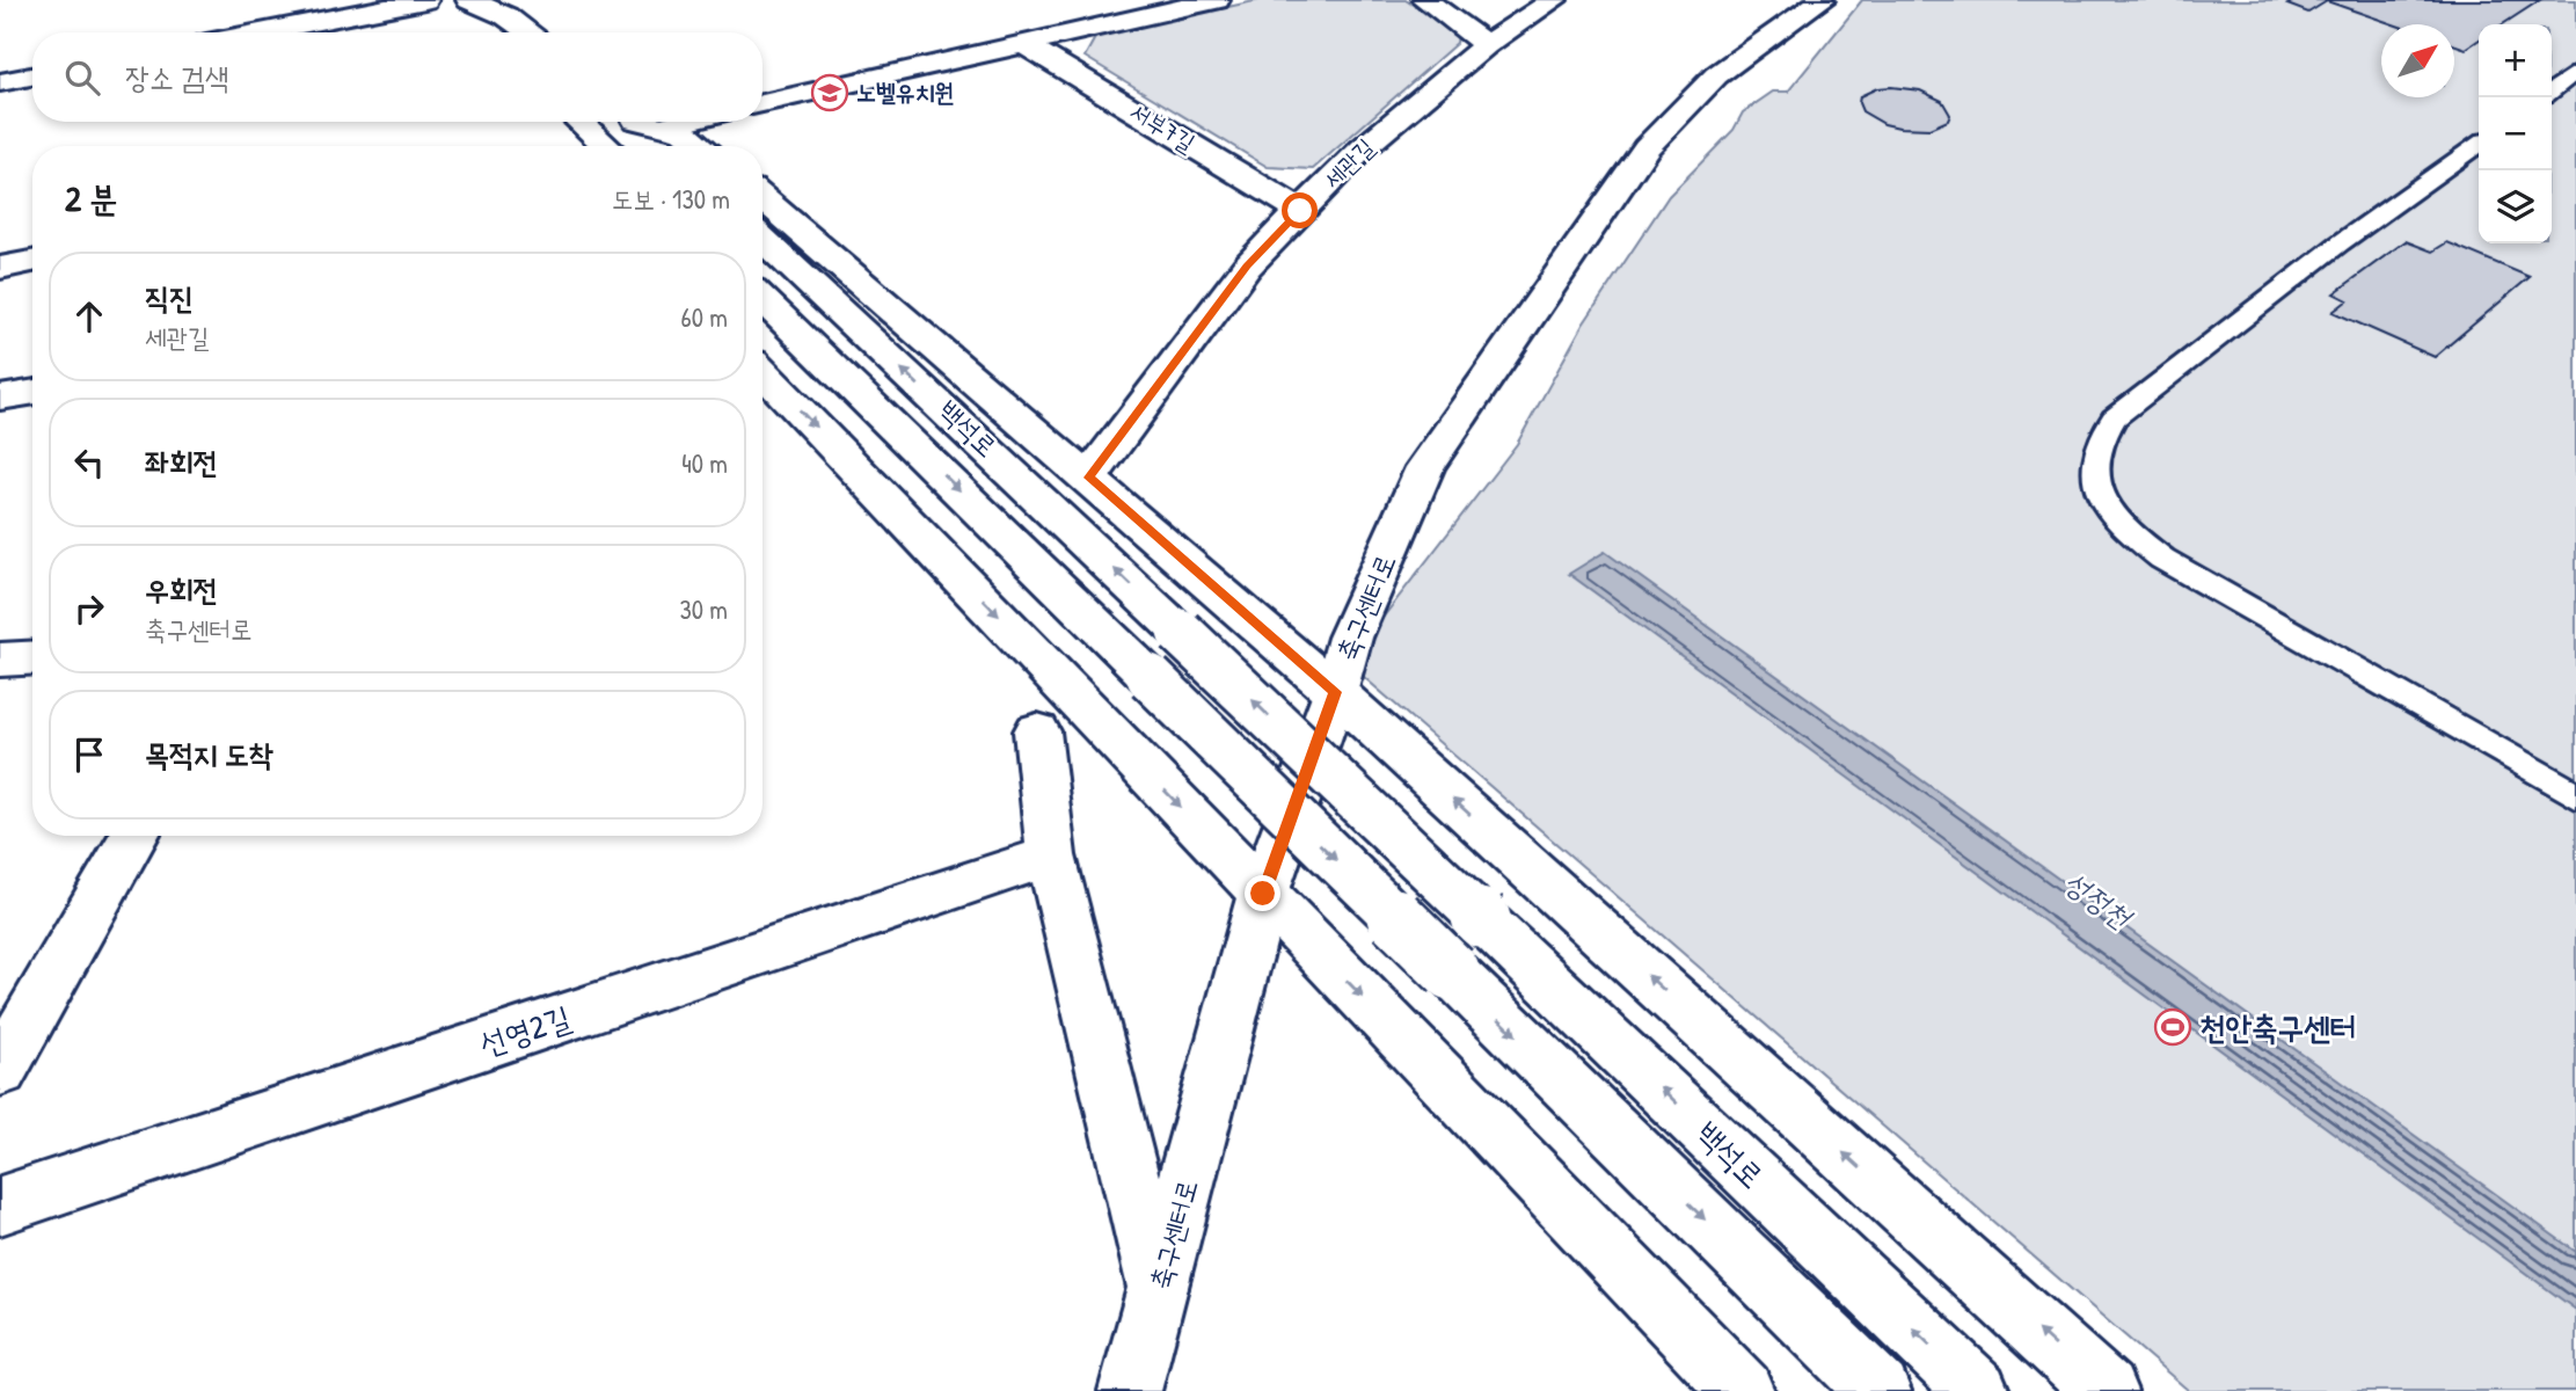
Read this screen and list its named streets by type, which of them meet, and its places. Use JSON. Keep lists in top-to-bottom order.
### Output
{
  "streets": {
    "main road": [
      "서부7길",
      "세관길",
      "백석로",
      "축구센터로",
      "선영2길"
    ]
  },
  "crossings": [
    ["서부7길", "세관길"]
  ],
  "water": ["성정천"],
  "places": {
    "school or university": ["노벨유치원"],
    "sports": ["천안축구센터"]
  },
  "north": "top right",
  "page": {
    "map_buttons": ["+", "−"],
    "search": "장소 검색",
    "heading": ["2 분", "도보 · 130 m"],
    "list": [
      ["직진", "세관길", "60 m"],
      ["좌회전", "40 m"],
      ["우회전", "축구센터로", "30 m"],
      "목적지 도착"
    ]
  }
}
